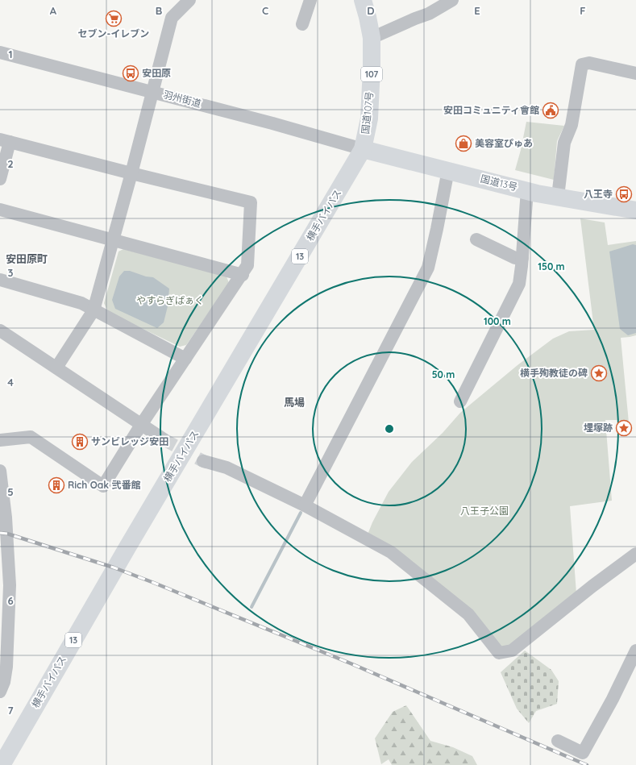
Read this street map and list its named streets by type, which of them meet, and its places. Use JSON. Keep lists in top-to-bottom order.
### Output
{
  "streets": {
    "highway": [
      "107",
      "国道107号",
      "国道13号",
      "横手バイパス",
      "13"
    ],
    "street": ["羽州街道"]
  },
  "crossings": [
    ["羽州街道", "国道107号"],
    ["羽州街道", "国道13号"],
    ["羽州街道", "横手バイパス"],
    ["国道107号", "国道13号"],
    ["国道107号", "横手バイパス"],
    ["国道13号", "横手バイパス"]
  ],
  "districts": ["安田原町", "馬場"],
  "parks": ["やすらぎぱぁく", "八王子公園"],
  "places": {
    "supermarket": ["セブン-イレブン"],
    "bus stop": ["安田原", "八王寺"],
    "public building": ["安田コミュニティ會館"],
    "shop": ["美容室ぴゅあ"],
    "place": ["横手殉教徒の碑", "埋塚跡"],
    "building": ["サンビレッジ安田", "Rich Oak 弐番館"]
  },
  "grid": {
    "columns": [
      "A",
      "B",
      "C",
      "D",
      "E",
      "F"
    ],
    "rows": [
      "1",
      "2",
      "3",
      "4",
      "5",
      "6",
      "7"
    ]
  },
  "rings": ["150 m", "100 m", "50 m"]
}
